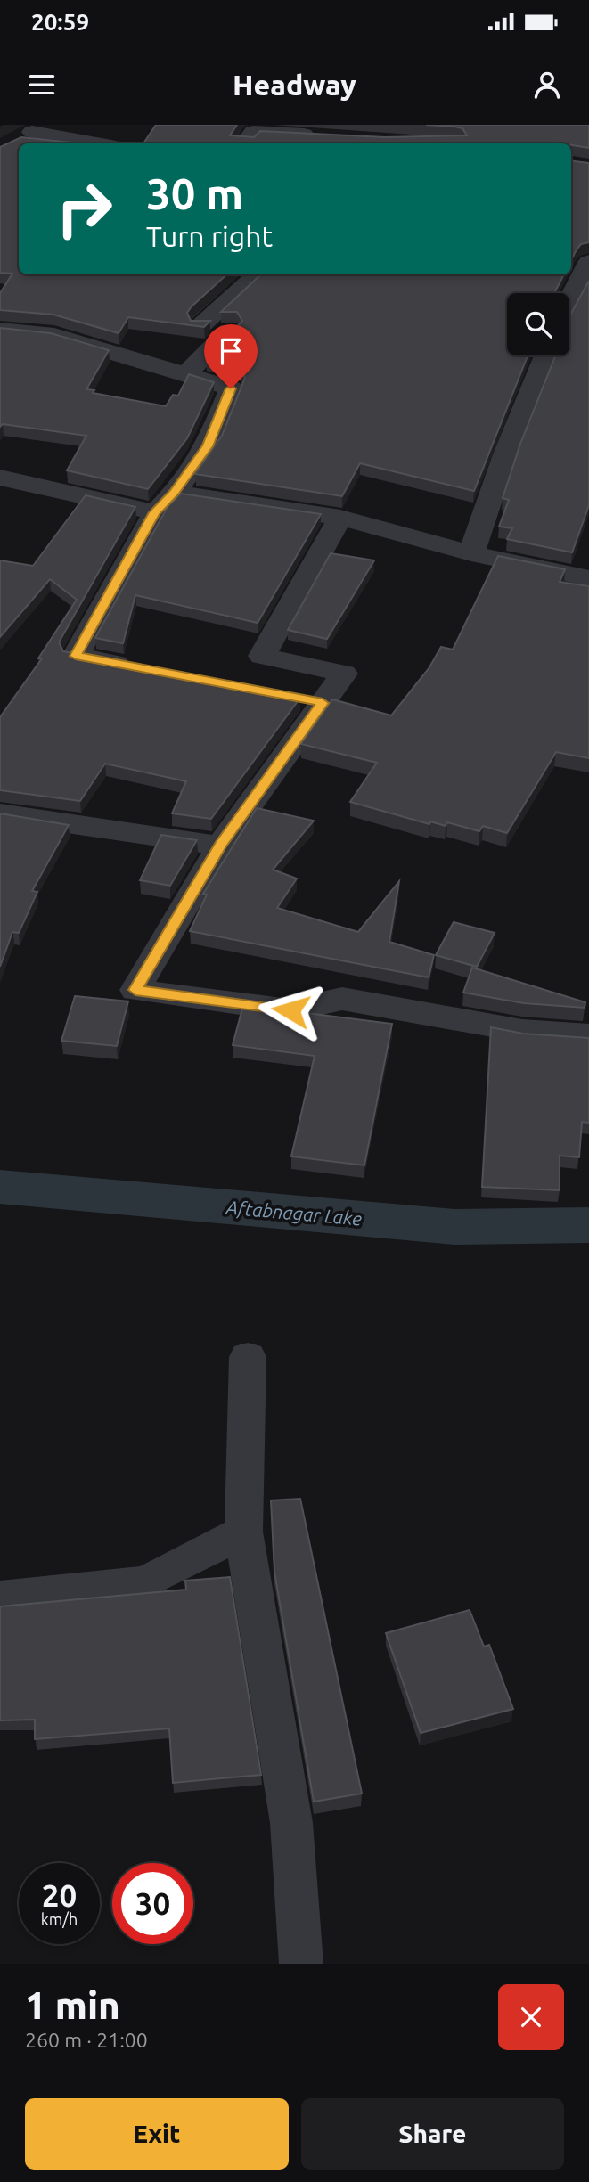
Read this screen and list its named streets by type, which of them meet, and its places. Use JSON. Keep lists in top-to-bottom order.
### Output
{
  "water": ["Aftabnagar Lake"],
  "page": {
    "status": "20:59",
    "header": "Headway",
    "turn": ["30 m", "Turn right"],
    "speed": "20 km/h",
    "limit": "30",
    "heading": ["1 min", "260 m · 21:00"],
    "buttons": ["Exit", "Share"]
  }
}
